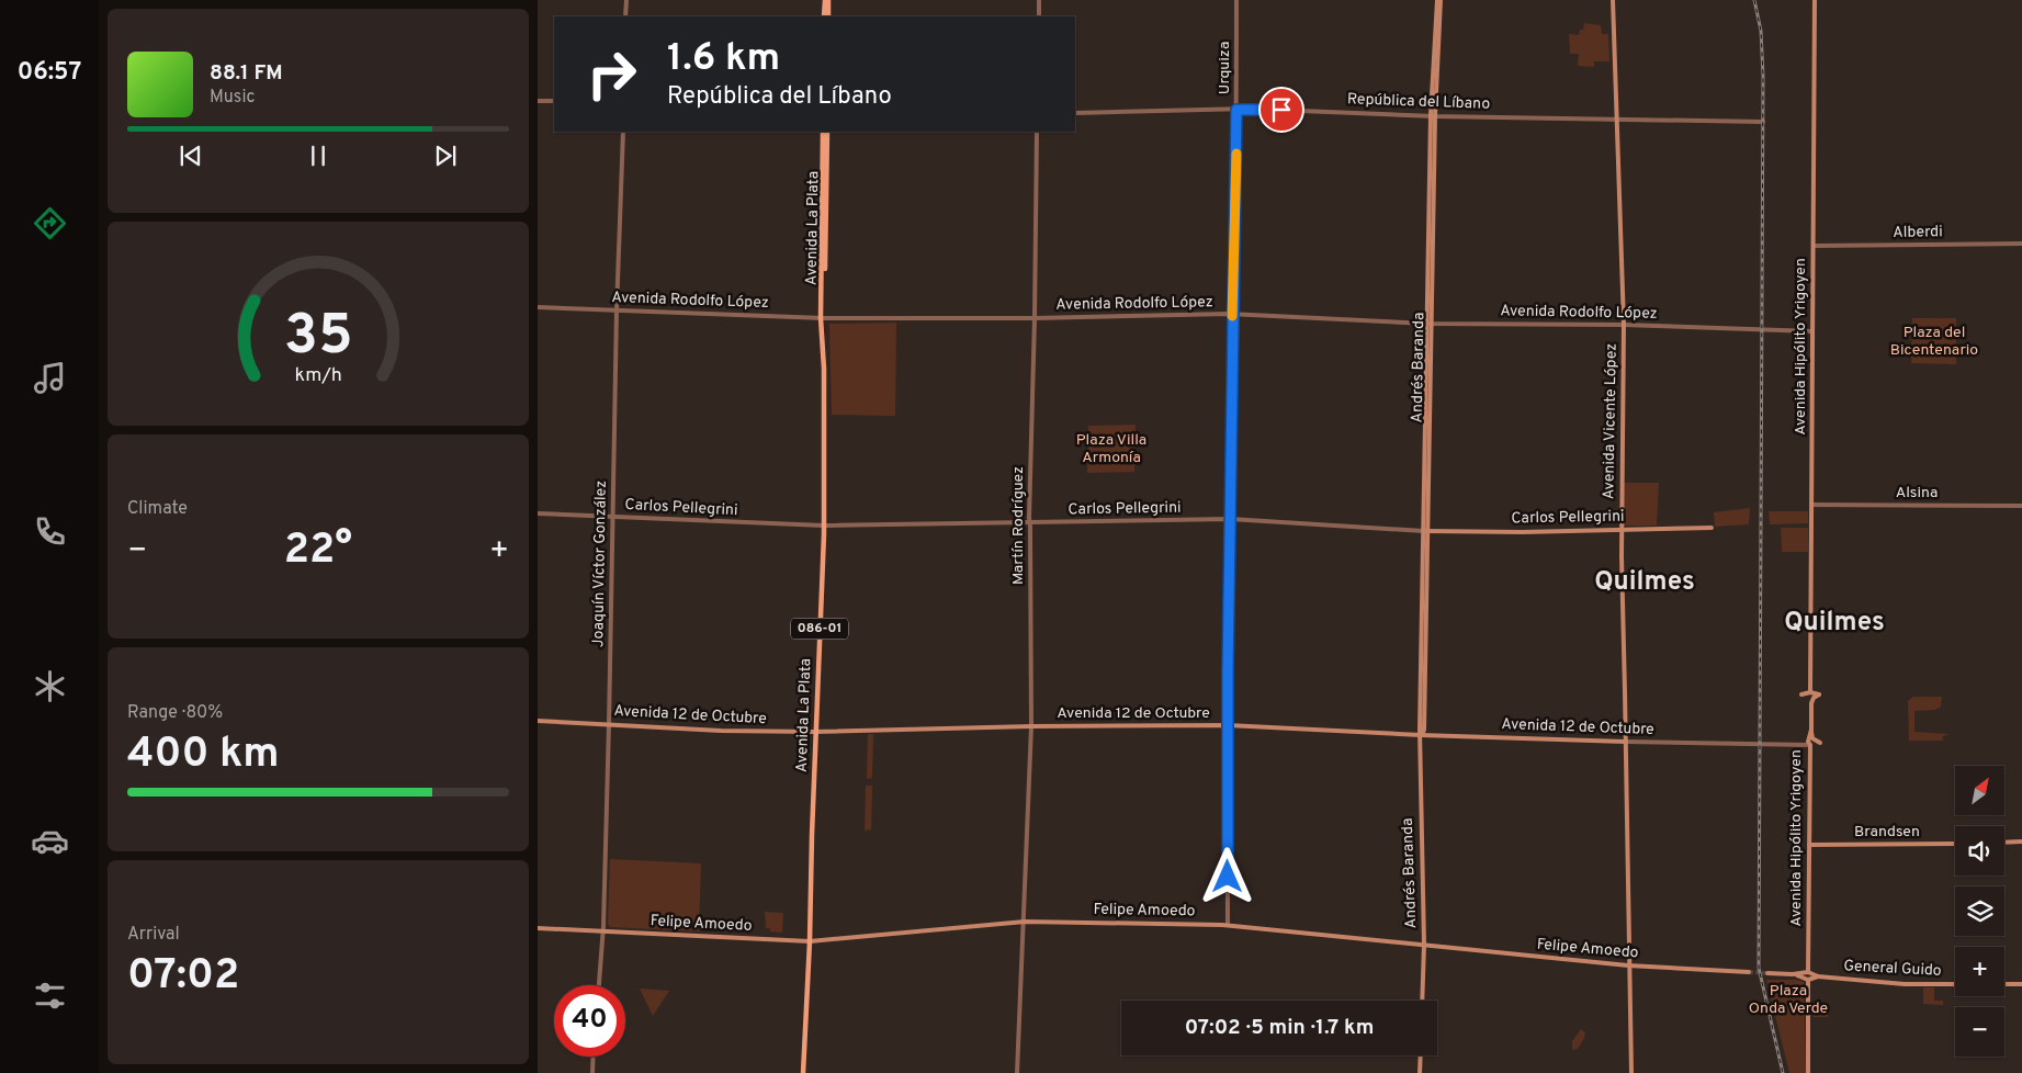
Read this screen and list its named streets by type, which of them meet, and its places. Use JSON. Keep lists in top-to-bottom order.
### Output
{
  "streets": {
    "main road": [
      "Avenida La Plata",
      "Avenida Hipólito Yrigoyen",
      "Andrés Baranda",
      "Avenida Vicente López",
      "Carlos Pellegrini",
      "086-01",
      "Avenida 12 de Octubre",
      "Brandsen",
      "Felipe Amoedo",
      "General Guido"
    ],
    "street": [
      "Urquiza",
      "República del Líbano",
      "Alberdi",
      "Avenida Rodolfo López",
      "Alsina",
      "Martín Rodríguez",
      "Joaquín Víctor González"
    ]
  },
  "crossings": [
    ["Urquiza", "República del Líbano"],
    ["Urquiza", "Avenida Rodolfo López"],
    ["Urquiza", "Carlos Pellegrini"],
    ["Urquiza", "Avenida 12 de Octubre"],
    ["Urquiza", "Felipe Amoedo"],
    ["República del Líbano", "Andrés Baranda"],
    ["República del Líbano", "Avenida Vicente López"],
    ["Avenida La Plata", "Avenida Rodolfo López"],
    ["Avenida La Plata", "Carlos Pellegrini"],
    ["Avenida La Plata", "Avenida 12 de Octubre"],
    ["Avenida La Plata", "Felipe Amoedo"],
    ["Alberdi", "Avenida Hipólito Yrigoyen"],
    ["Avenida Rodolfo López", "Avenida Hipólito Yrigoyen"],
    ["Avenida Rodolfo López", "Andrés Baranda"],
    ["Avenida Rodolfo López", "Avenida Vicente López"],
    ["Avenida Rodolfo López", "Martín Rodríguez"],
    ["Avenida Rodolfo López", "Joaquín Víctor González"],
    ["Avenida Hipólito Yrigoyen", "Alsina"],
    ["Avenida Hipólito Yrigoyen", "Avenida 12 de Octubre"],
    ["Avenida Hipólito Yrigoyen", "Brandsen"],
    ["Avenida Hipólito Yrigoyen", "General Guido"],
    ["Andrés Baranda", "Carlos Pellegrini"],
    ["Andrés Baranda", "Avenida 12 de Octubre"],
    ["Andrés Baranda", "Felipe Amoedo"],
    ["Avenida Vicente López", "Carlos Pellegrini"],
    ["Avenida Vicente López", "Avenida 12 de Octubre"],
    ["Avenida Vicente López", "Felipe Amoedo"],
    ["Carlos Pellegrini", "Martín Rodríguez"],
    ["Carlos Pellegrini", "Joaquín Víctor González"],
    ["Martín Rodríguez", "Avenida 12 de Octubre"],
    ["Martín Rodríguez", "Felipe Amoedo"],
    ["Joaquín Víctor González", "Avenida 12 de Octubre"],
    ["Joaquín Víctor González", "Felipe Amoedo"]
  ],
  "districts": ["Quilmes", "Quilmes"],
  "parks": ["Plaza del Bicentenario", "Plaza Villa Armonía", "Plaza Onda Verde"],
  "north": "top right",
  "page": {
    "tabs": "06:57",
    "turn": ["1.6 km", "República del Líbano"],
    "song": ["88.1 FM", "Music"],
    "tile": [
      "Climate",
      ["Range · 80%", "400 km"],
      ["Arrival", "07:02"]
    ],
    "heat": ["−", "22°", "+"],
    "map_buttons": ["+", "−"],
    "limit": "40",
    "trip": "07:02 · 5 min · 1.7 km",
    "gauge": ["35", "km/h"]
  }
}
